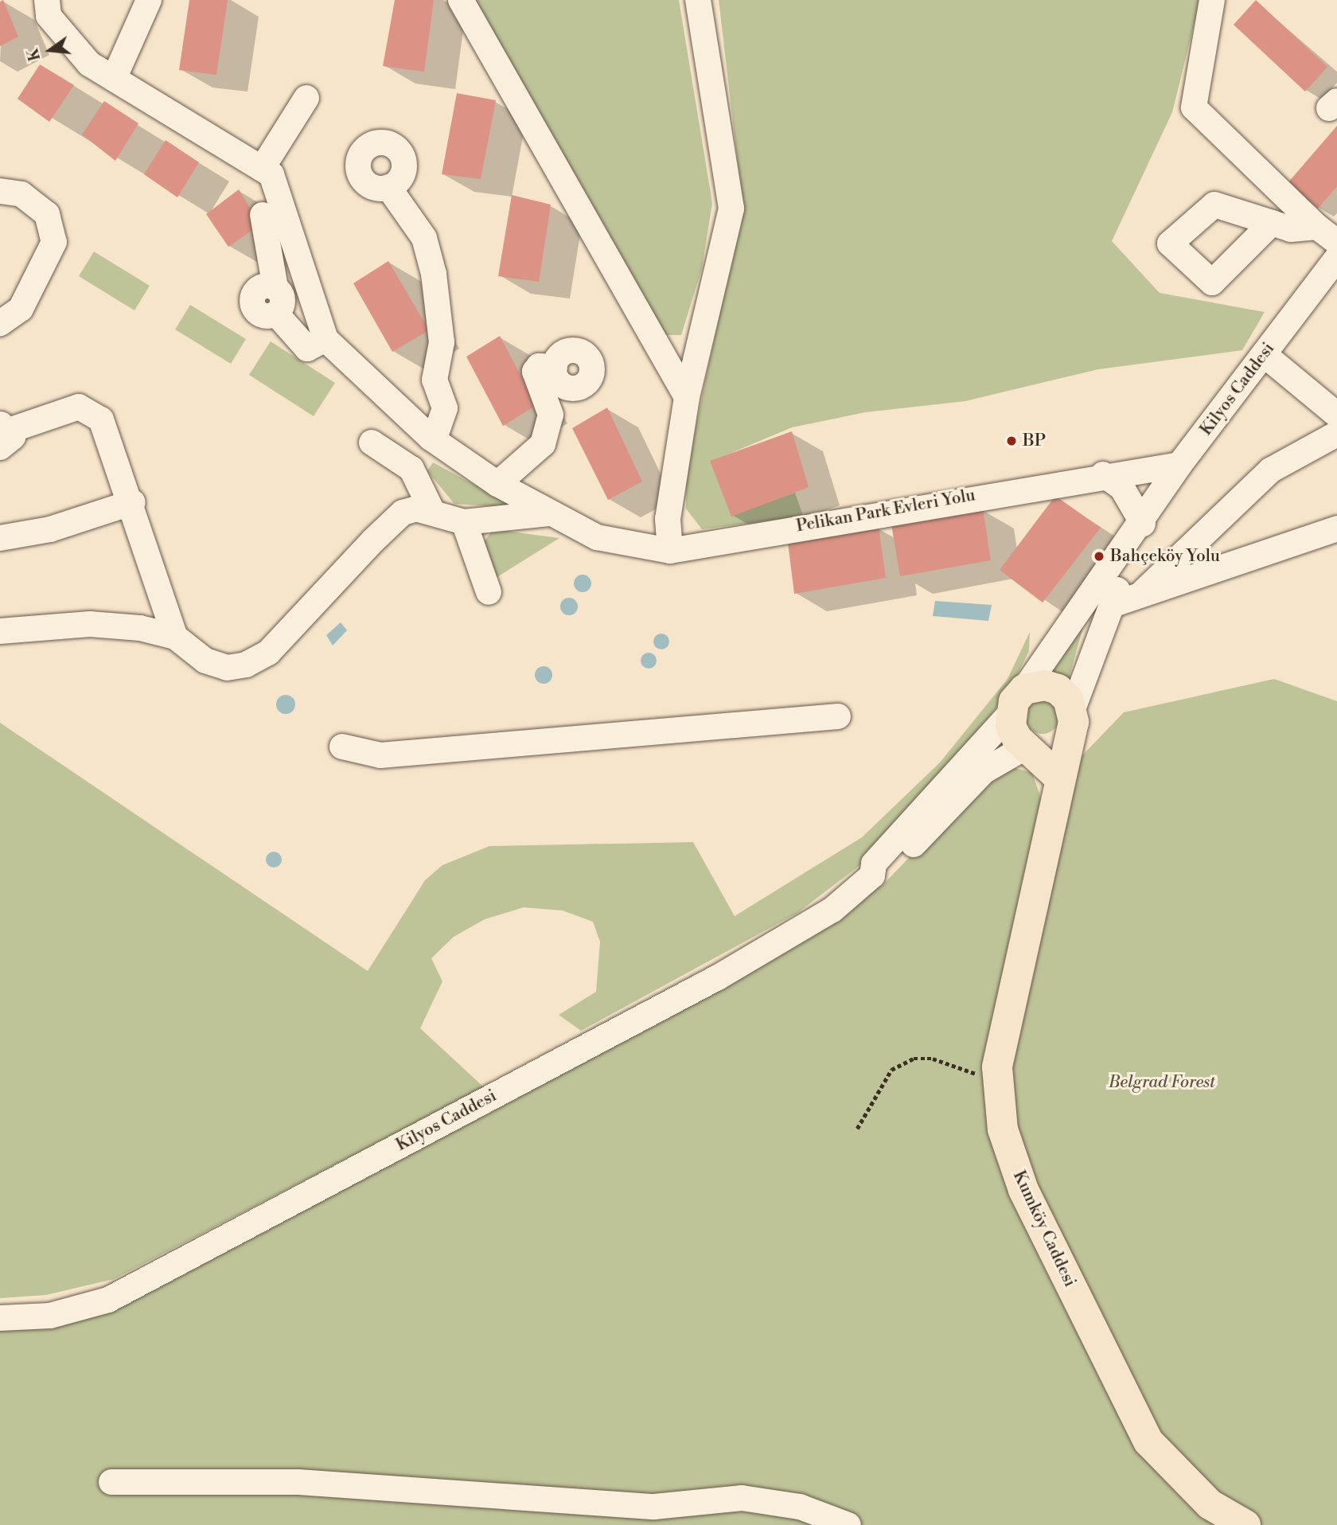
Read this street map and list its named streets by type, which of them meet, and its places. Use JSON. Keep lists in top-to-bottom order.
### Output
{
  "streets": {
    "main road": ["Kumköy Caddesi"],
    "street": ["Kilyos Caddesi", "Pelikan Park Evleri Yolu"]
  },
  "crossings": [
    ["Kilyos Caddesi", "Pelikan Park Evleri Yolu"]
  ],
  "parks": ["Belgrad Forest"],
  "places": ["BP", "Bahçeköy Yolu"],
  "north": "left"
}
